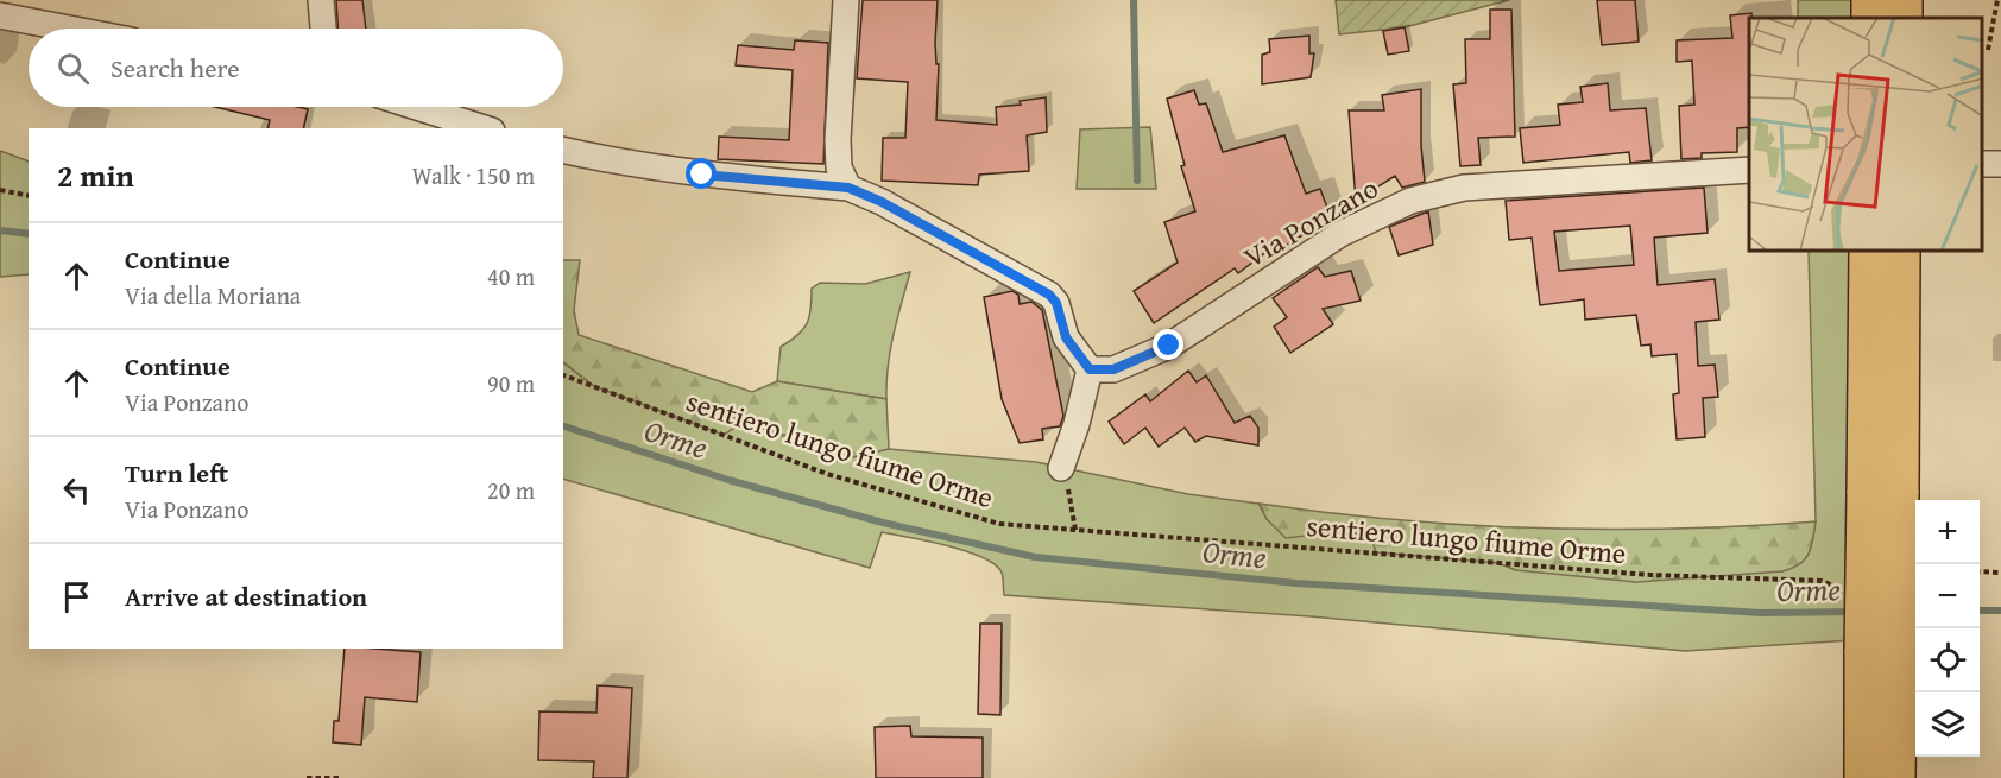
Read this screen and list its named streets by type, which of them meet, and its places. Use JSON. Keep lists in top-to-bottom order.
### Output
{
  "streets": {
    "street": ["Via Ponzano"],
    "path": ["sentiero lungo fiume Orme"]
  },
  "water": ["Orme"],
  "page": {
    "search": "Search here",
    "heading": ["2 min", "Walk · 150 m"],
    "list": [
      ["Continue", "Via della Moriana", "40 m"],
      ["Continue", "Via Ponzano", "90 m"],
      ["Turn left", "Via Ponzano", "20 m"],
      "Arrive at destination"
    ],
    "map_buttons": ["+", "−"]
  }
}
